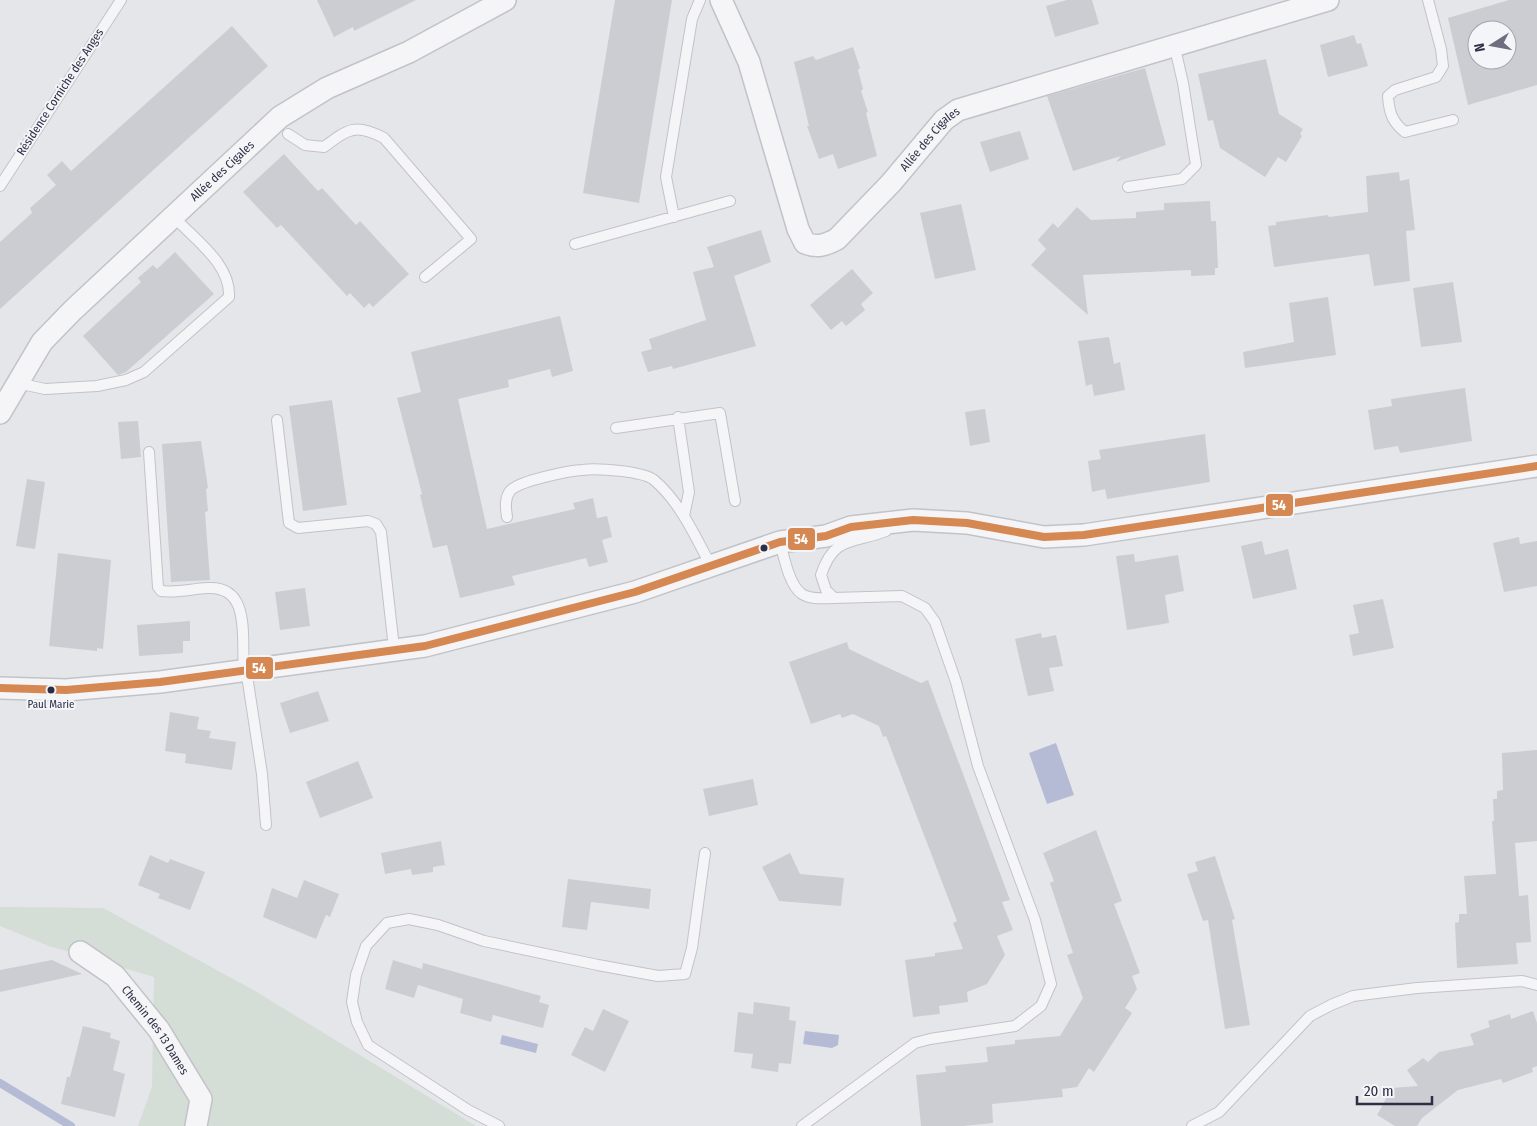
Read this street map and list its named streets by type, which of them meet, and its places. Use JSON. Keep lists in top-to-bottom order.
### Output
{
  "streets": {
    "street": ["Allée des Cigales", "Chemin des 13 Dames"],
    "lane": ["Résidence Corniche des Anges"]
  },
  "places": ["Paul Marie"],
  "lines": ["transit line 54"],
  "scale_bar": "20 m",
  "north": "left"
}
